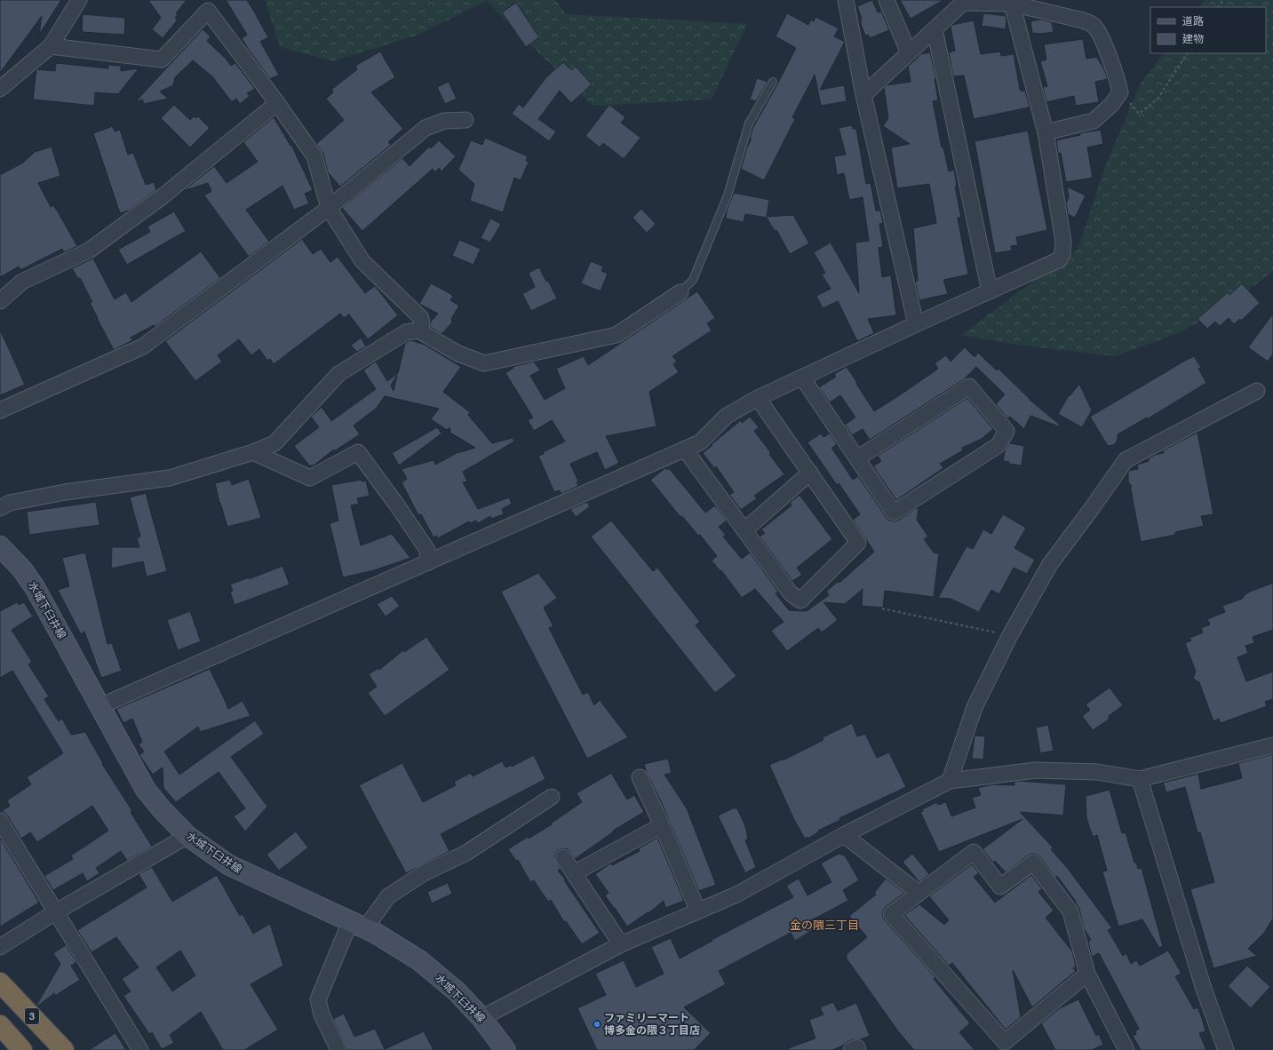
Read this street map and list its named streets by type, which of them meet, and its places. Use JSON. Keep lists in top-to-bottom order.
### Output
{
  "streets": {
    "highway": ["3"],
    "main road": ["水城下臼井線"]
  },
  "districts": ["金の隈三丁目"],
  "places": ["ファミリーマート 博多金の隈３丁目店"],
  "legend": ["道路", "建物"]
}
